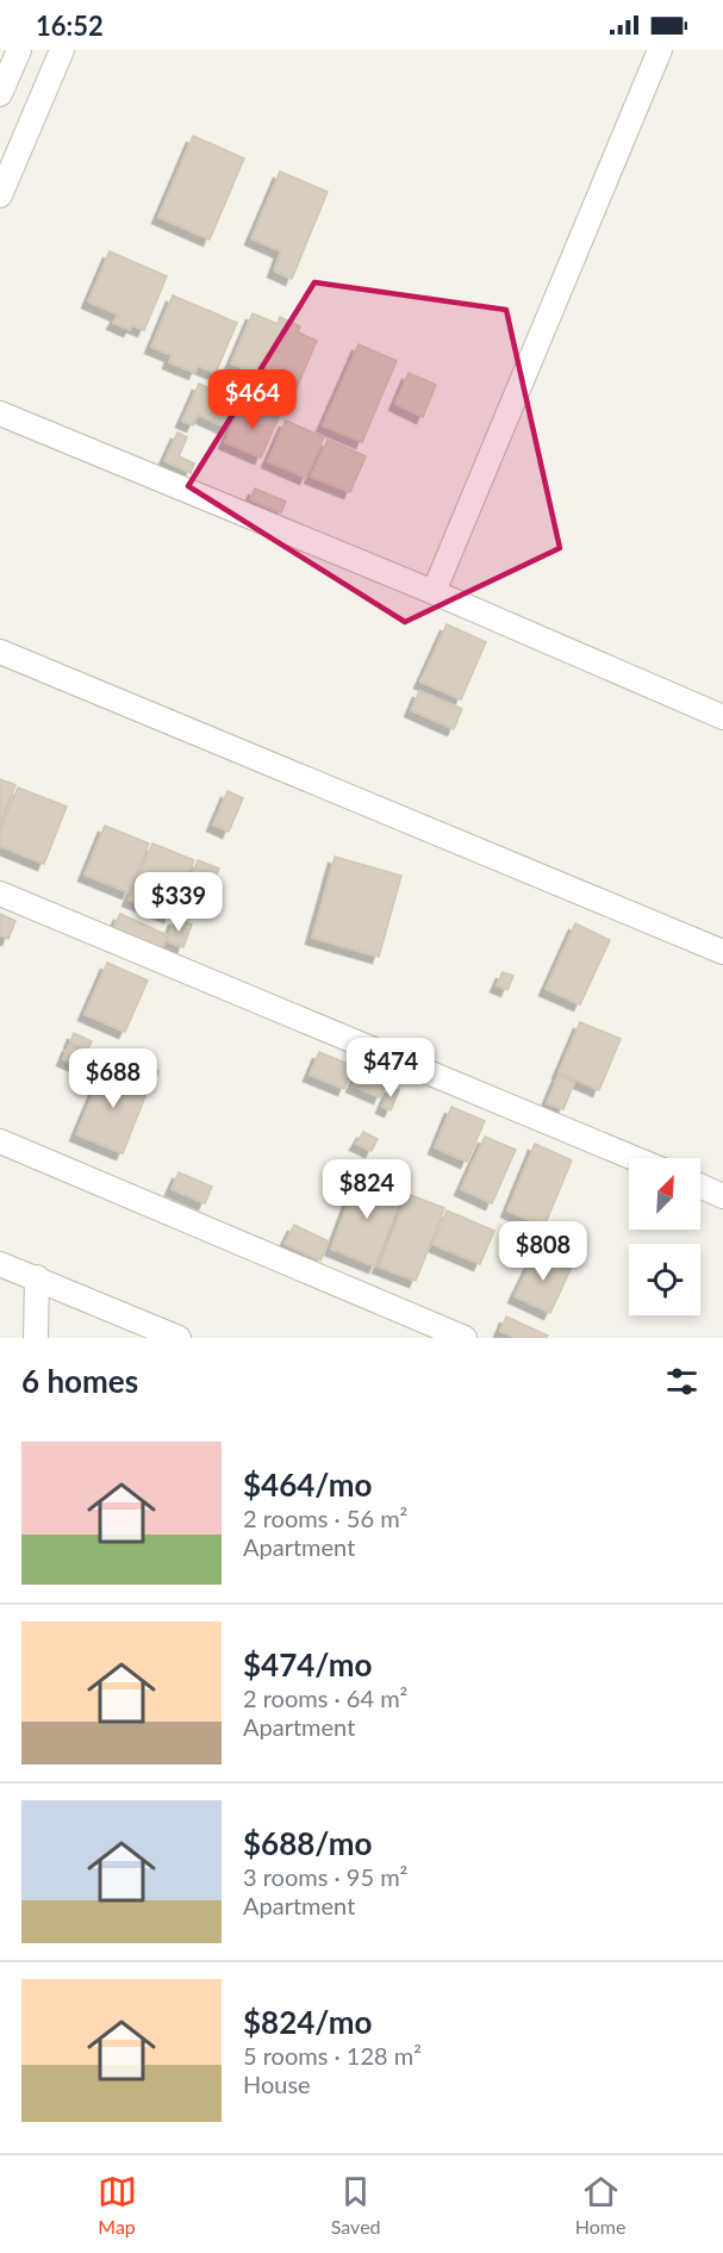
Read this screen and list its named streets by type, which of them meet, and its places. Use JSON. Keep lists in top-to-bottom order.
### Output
{
  "north": "top right",
  "page": {
    "status": "16:52",
    "price": [
      "$464",
      "$339",
      "$474",
      "$688",
      "$824",
      "$808"
    ],
    "heading": "6 homes",
    "list": [
      {
        "name": "$464/mo",
        "note": "2 rooms · 56 m² · Apartment"
      },
      {
        "name": "$474/mo",
        "note": "2 rooms · 64 m² · Apartment"
      },
      {
        "name": "$688/mo",
        "note": "3 rooms · 95 m² · Apartment"
      },
      {
        "name": "$824/mo",
        "note": "5 rooms · 128 m² · House"
      }
    ],
    "tabs": ["Map", "Saved", "Home"]
  }
}
